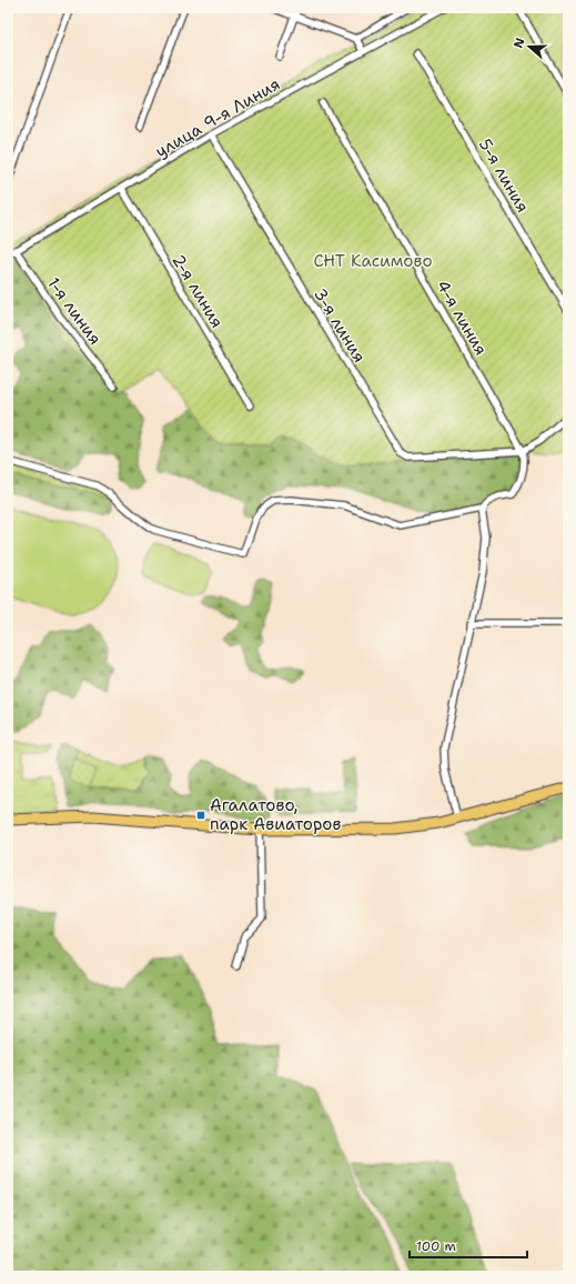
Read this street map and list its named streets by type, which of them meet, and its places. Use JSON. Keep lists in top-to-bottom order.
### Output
{
  "streets": {
    "street": [
      "улица 9-я Линия",
      "5-я линия",
      "2-я линия",
      "1-я линия",
      "4-я линия",
      "3-я линия"
    ]
  },
  "crossings": [
    ["улица 9-я Линия", "2-я линия"],
    ["улица 9-я Линия", "1-я линия"],
    ["улица 9-я Линия", "3-я линия"],
    ["4-я линия", "3-я линия"]
  ],
  "parks": ["СНТ Касимово"],
  "places": {
    "transit": ["Агалатово, парк Авиаторов"]
  },
  "scale_bar": "100 m",
  "north": "left"
}
